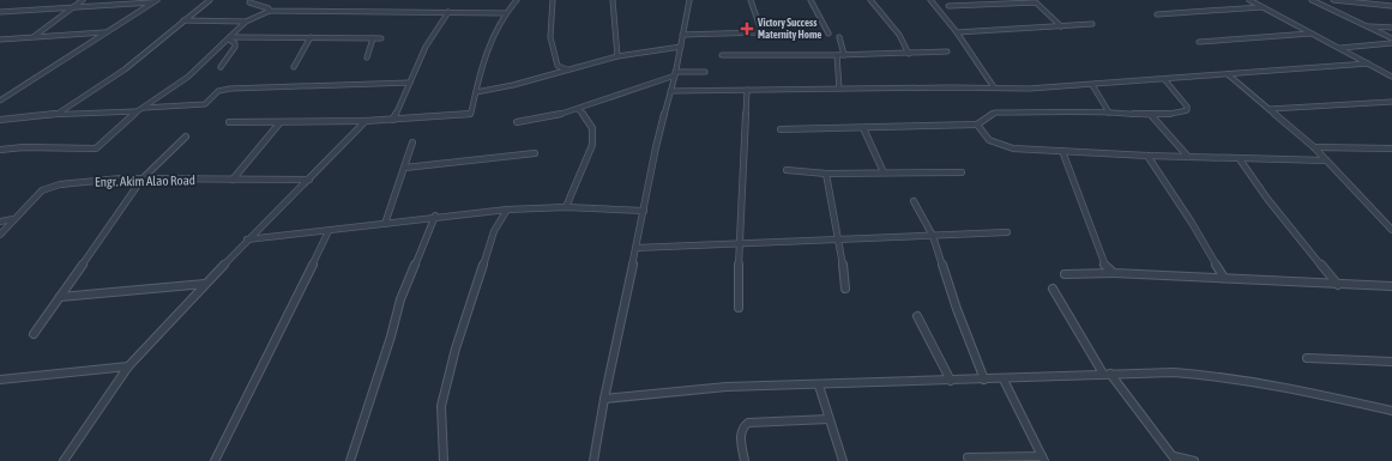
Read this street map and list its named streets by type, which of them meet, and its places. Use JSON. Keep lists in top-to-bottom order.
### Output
{
  "streets": {
    "street": ["Engr. Akim Alao Road"]
  },
  "places": {
    "health": ["Victory Success Maternity Home"]
  }
}
